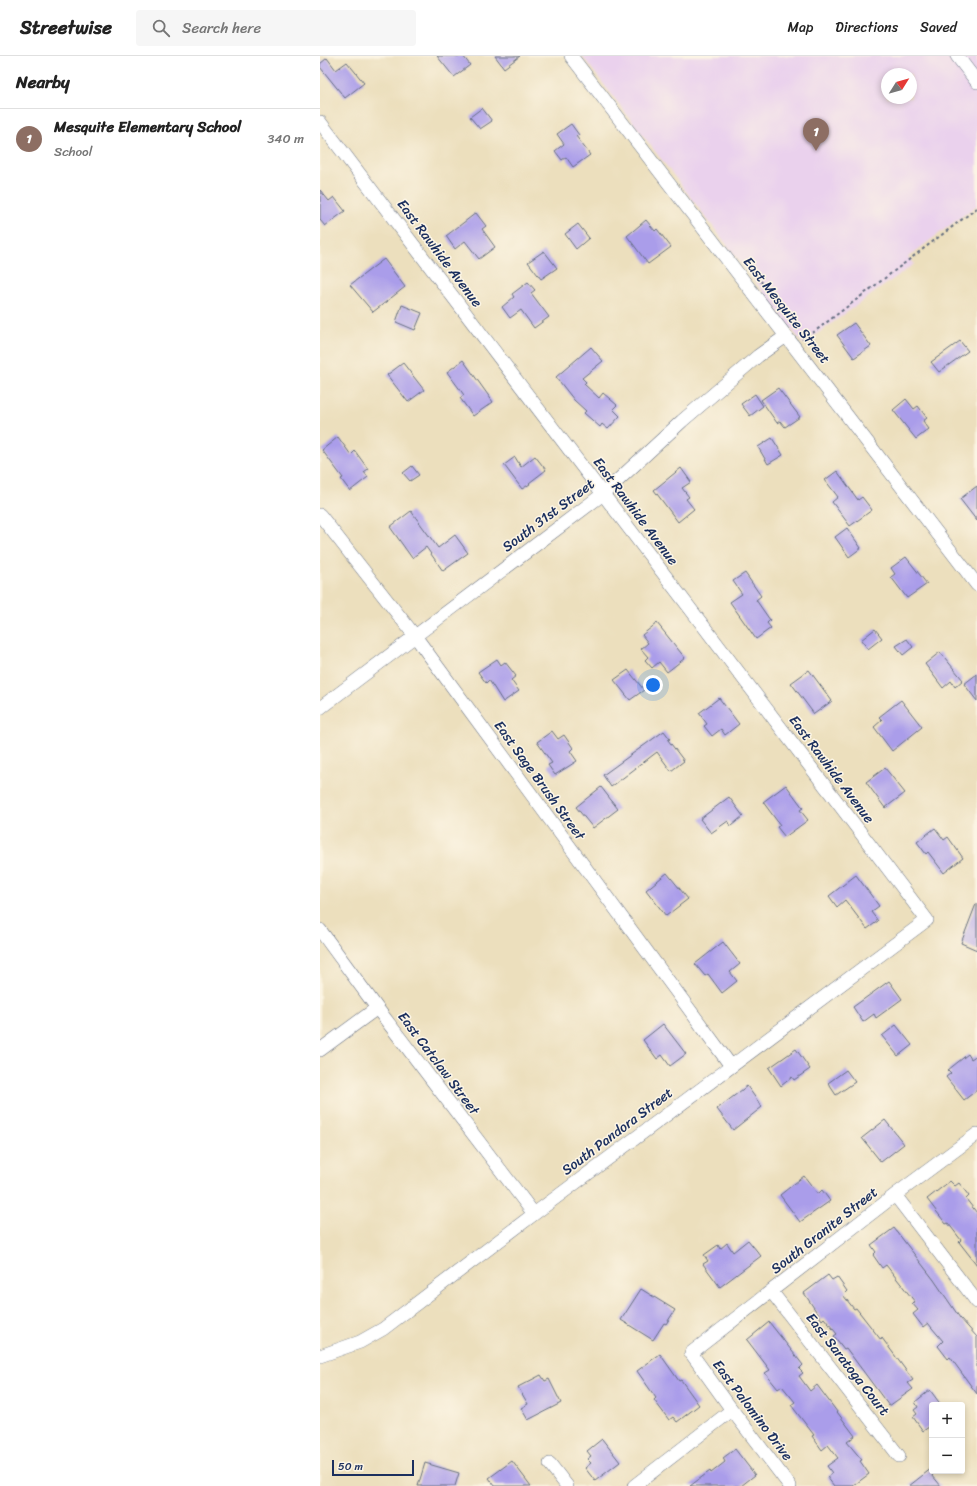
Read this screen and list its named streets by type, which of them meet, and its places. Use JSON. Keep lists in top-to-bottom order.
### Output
{
  "streets": {
    "street": [
      "East Rawhide Avenue",
      "East Mesquite Street",
      "South 31st Street",
      "East Sage Brush Street",
      "East Catclaw Street",
      "South Pandora Street",
      "South Granite Street",
      "East Saratoga Court",
      "East Palomino Drive"
    ]
  },
  "crossings": [
    ["East Rawhide Avenue", "South 31st Street"],
    ["East Rawhide Avenue", "South Pandora Street"],
    ["East Mesquite Street", "South 31st Street"],
    ["South 31st Street", "East Sage Brush Street"],
    ["East Sage Brush Street", "South Pandora Street"],
    ["East Catclaw Street", "South Pandora Street"],
    ["South Granite Street", "East Saratoga Court"],
    ["South Granite Street", "East Palomino Drive"]
  ],
  "scale_bar": "50 m",
  "north": "top right",
  "page": {
    "header": "Streetwise",
    "search": "Search here",
    "nav": ["Map", "Directions", "Saved"],
    "heading": "Nearby",
    "list": [
      {
        "mark": "1",
        "name": "Mesquite Elementary School",
        "note": "School",
        "value": "340 m"
      }
    ],
    "pins": "1",
    "map_buttons": ["+", "−"],
    "scale": "50 m"
  }
}
